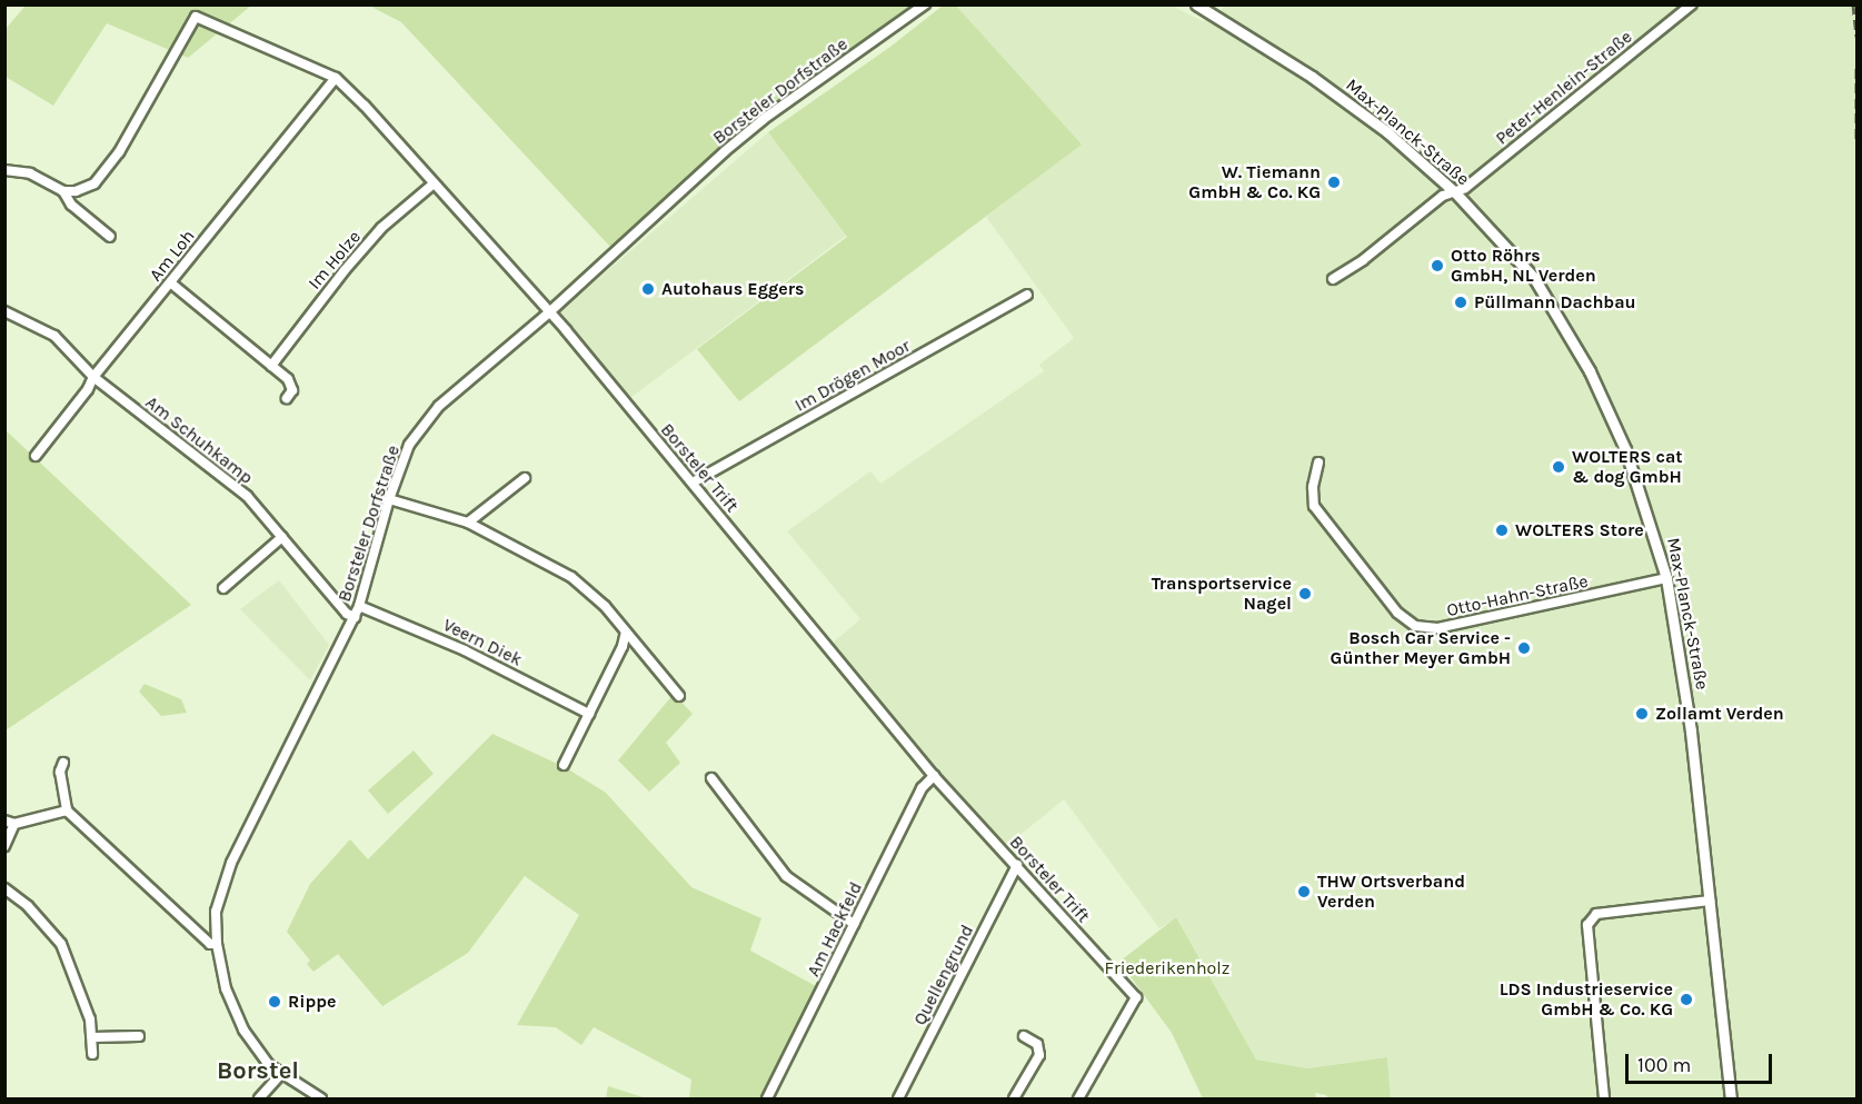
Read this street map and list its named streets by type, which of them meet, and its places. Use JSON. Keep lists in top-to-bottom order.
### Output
{
  "streets": {
    "street": [
      "Peter-Henlein-Straße",
      "Borsteler Dorfstraße",
      "Max-Planck-Straße",
      "Am Loh",
      "Im Holze",
      "Im Drögen Moor",
      "Am Schuhkamp",
      "Borsteler Trift",
      "Otto-Hahn-Straße",
      "Veern Diek",
      "Am Hackfeld",
      "Quellengrund"
    ]
  },
  "crossings": [
    ["Peter-Henlein-Straße", "Max-Planck-Straße"],
    ["Borsteler Dorfstraße", "Am Schuhkamp"],
    ["Borsteler Dorfstraße", "Borsteler Trift"],
    ["Borsteler Dorfstraße", "Veern Diek"],
    ["Max-Planck-Straße", "Otto-Hahn-Straße"],
    ["Am Loh", "Am Schuhkamp"],
    ["Am Loh", "Borsteler Trift"],
    ["Im Holze", "Borsteler Trift"],
    ["Im Drögen Moor", "Borsteler Trift"],
    ["Borsteler Trift", "Am Hackfeld"],
    ["Borsteler Trift", "Quellengrund"]
  ],
  "districts": ["Borstel"],
  "parks": ["Friederikenholz"],
  "places": [
    "W. Tiemann GmbH & Co. KG",
    "Otto Röhrs GmbH, NL Verden",
    "Autohaus Eggers",
    "Püllmann Dachbau",
    "WOLTERS cat & dog GmbH",
    "WOLTERS Store",
    "Transportservice Nagel",
    "Bosch Car Service - Günther Meyer GmbH",
    "Zollamt Verden",
    "THW Ortsverband Verden",
    "LDS Industrieservice GmbH & Co. KG",
    "Rippe"
  ],
  "scale_bar": "100 m"
}
